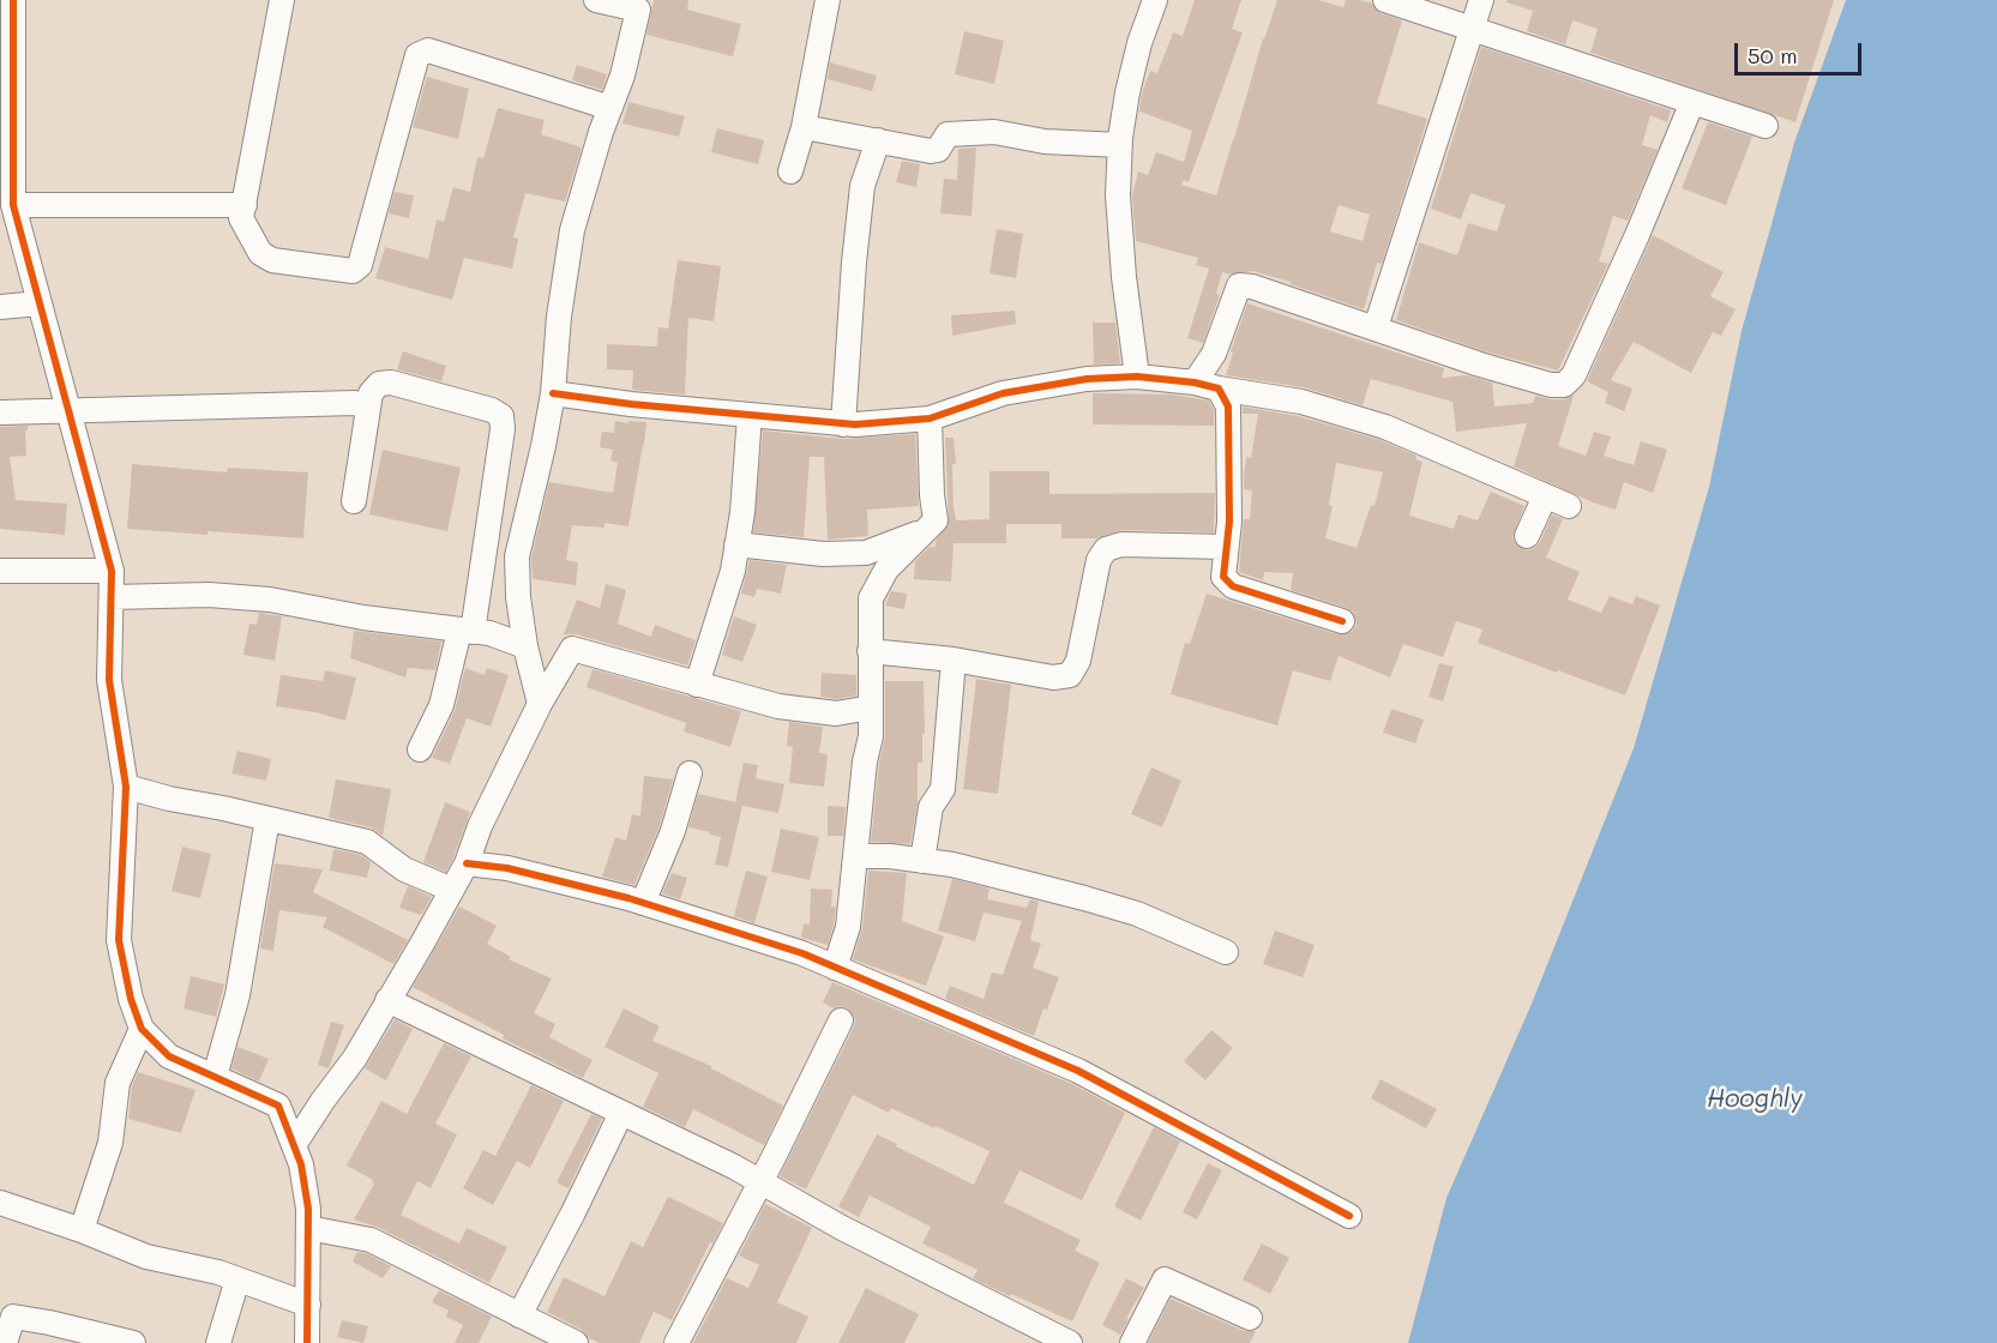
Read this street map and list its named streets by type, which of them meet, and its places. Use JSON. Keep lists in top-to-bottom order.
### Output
{
  "water": ["Hooghly"],
  "scale_bar": "50 m"
}
